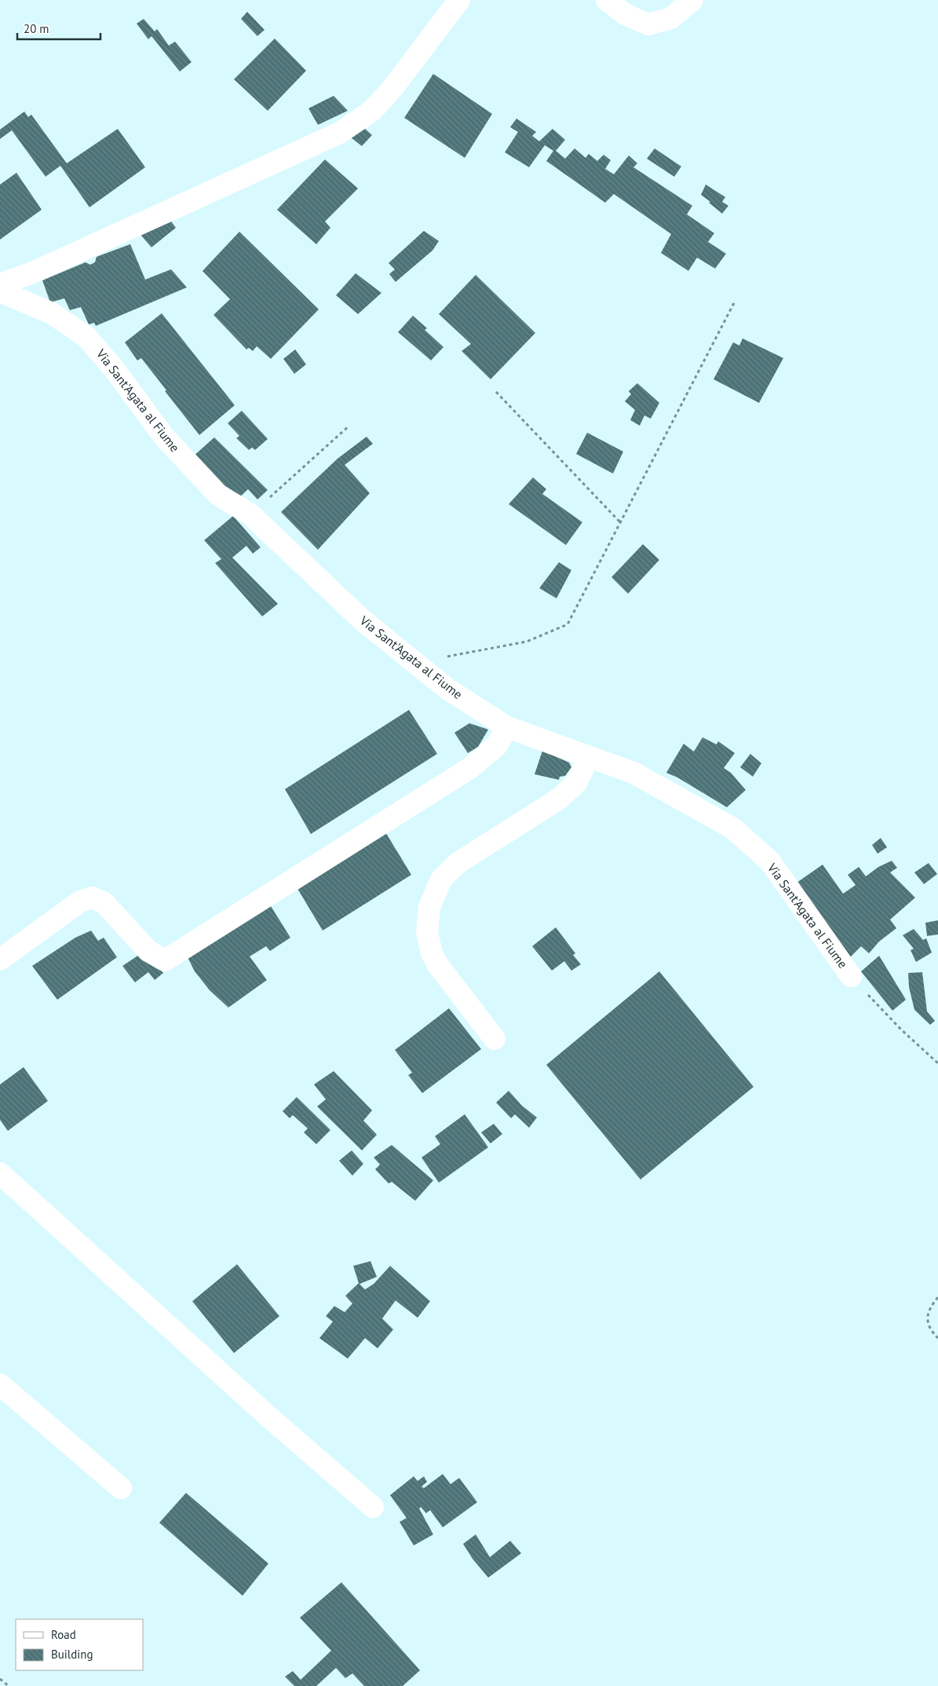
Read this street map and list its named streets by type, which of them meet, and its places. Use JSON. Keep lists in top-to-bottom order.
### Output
{
  "streets": {
    "street": ["Via Sant'Agata al Fiume"]
  },
  "legend": ["Road", "Building"],
  "scale_bar": "20 m"
}
